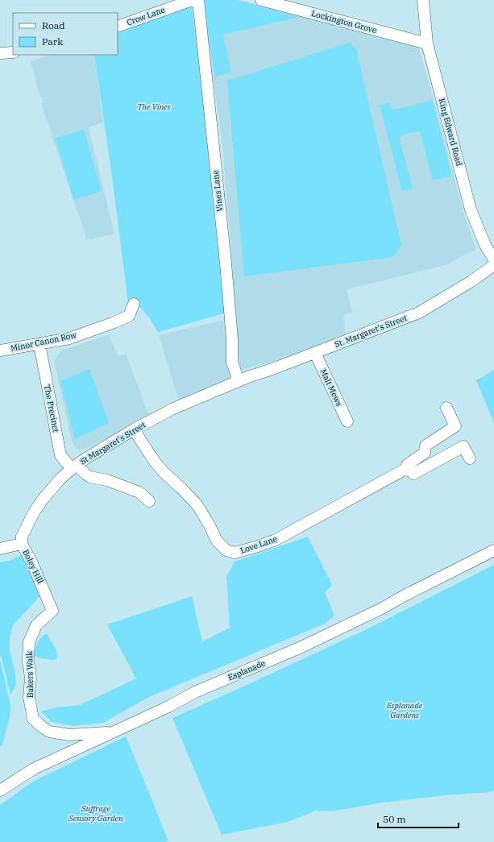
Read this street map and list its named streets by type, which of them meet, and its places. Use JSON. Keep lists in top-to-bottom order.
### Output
{
  "streets": {
    "street": [
      "Crow Lane",
      "Lockington Grove",
      "King Edward Road",
      "Vines Lane",
      "St. Margaret's Street",
      "Minor Canon Row",
      "Malt Mews",
      "The Precinct",
      "St Margaret's Street",
      "Love Lane",
      "Boley Hill",
      "Esplanade",
      "Bakers Walk"
    ]
  },
  "crossings": [
    ["Lockington Grove", "King Edward Road"],
    ["Vines Lane", "St. Margaret's Street"],
    ["Vines Lane", "St Margaret's Street"],
    ["St. Margaret's Street", "Malt Mews"],
    ["St. Margaret's Street", "St Margaret's Street"],
    ["Minor Canon Row", "The Precinct"],
    ["The Precinct", "St Margaret's Street"],
    ["St Margaret's Street", "Love Lane"],
    ["St Margaret's Street", "Boley Hill"],
    ["Boley Hill", "Bakers Walk"],
    ["Esplanade", "Bakers Walk"]
  ],
  "parks": ["The Vines", "Esplanade Gardens", "Suffrage Sensory Garden"],
  "legend": ["Road", "Park"],
  "scale_bar": "50 m"
}
